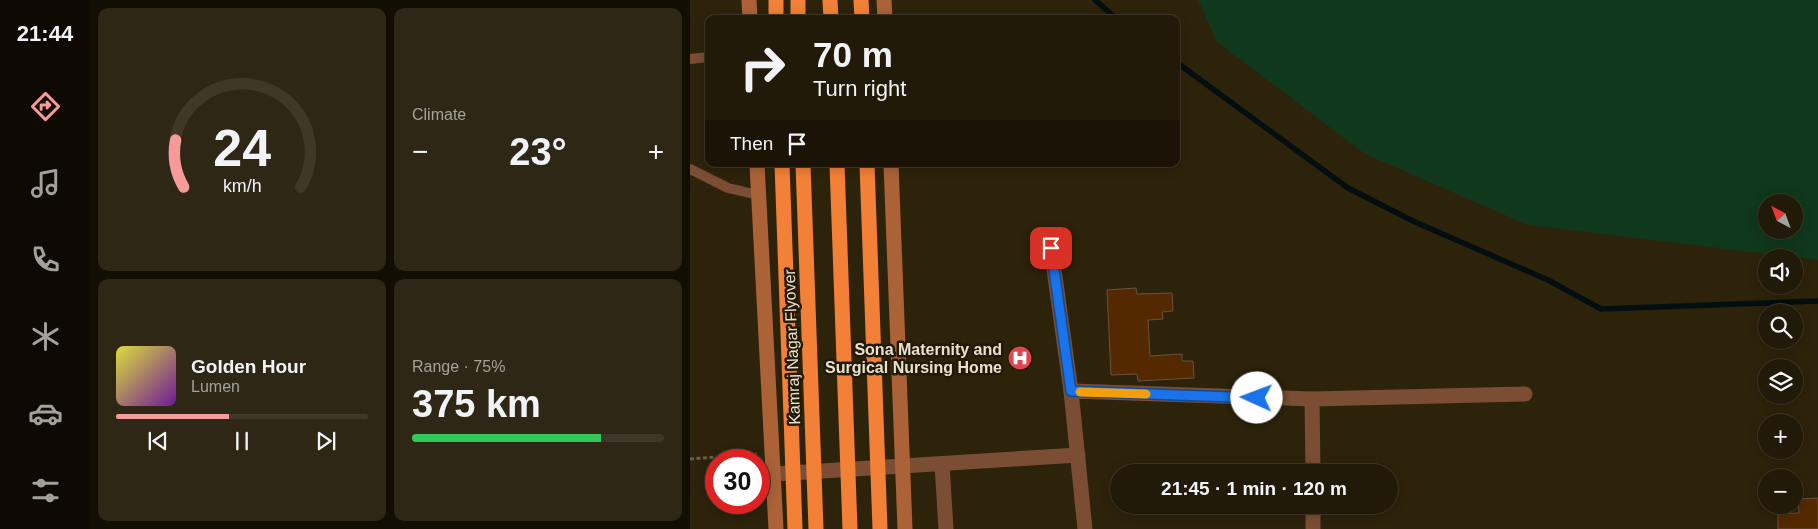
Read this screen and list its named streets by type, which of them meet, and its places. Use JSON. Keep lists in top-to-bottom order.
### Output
{
  "streets": {
    "highway": ["Kamraj Nagar Flyover"]
  },
  "places": {
    "hospital": ["Sona Maternity and Surgical Nursing Home"]
  },
  "north": "top left",
  "page": {
    "tabs": "21:44",
    "tile": [
      "Climate",
      ["Range · 75%", "375 km"]
    ],
    "turn": ["70 m", "Turn right"],
    "then": "Then",
    "heat": ["−", "23°", "+"],
    "map_buttons": ["+", "−"],
    "song": ["Golden Hour", "Lumen"],
    "limit": "30",
    "trip": "21:45 · 1 min · 120 m",
    "gauge": ["24", "km/h"]
  }
}
